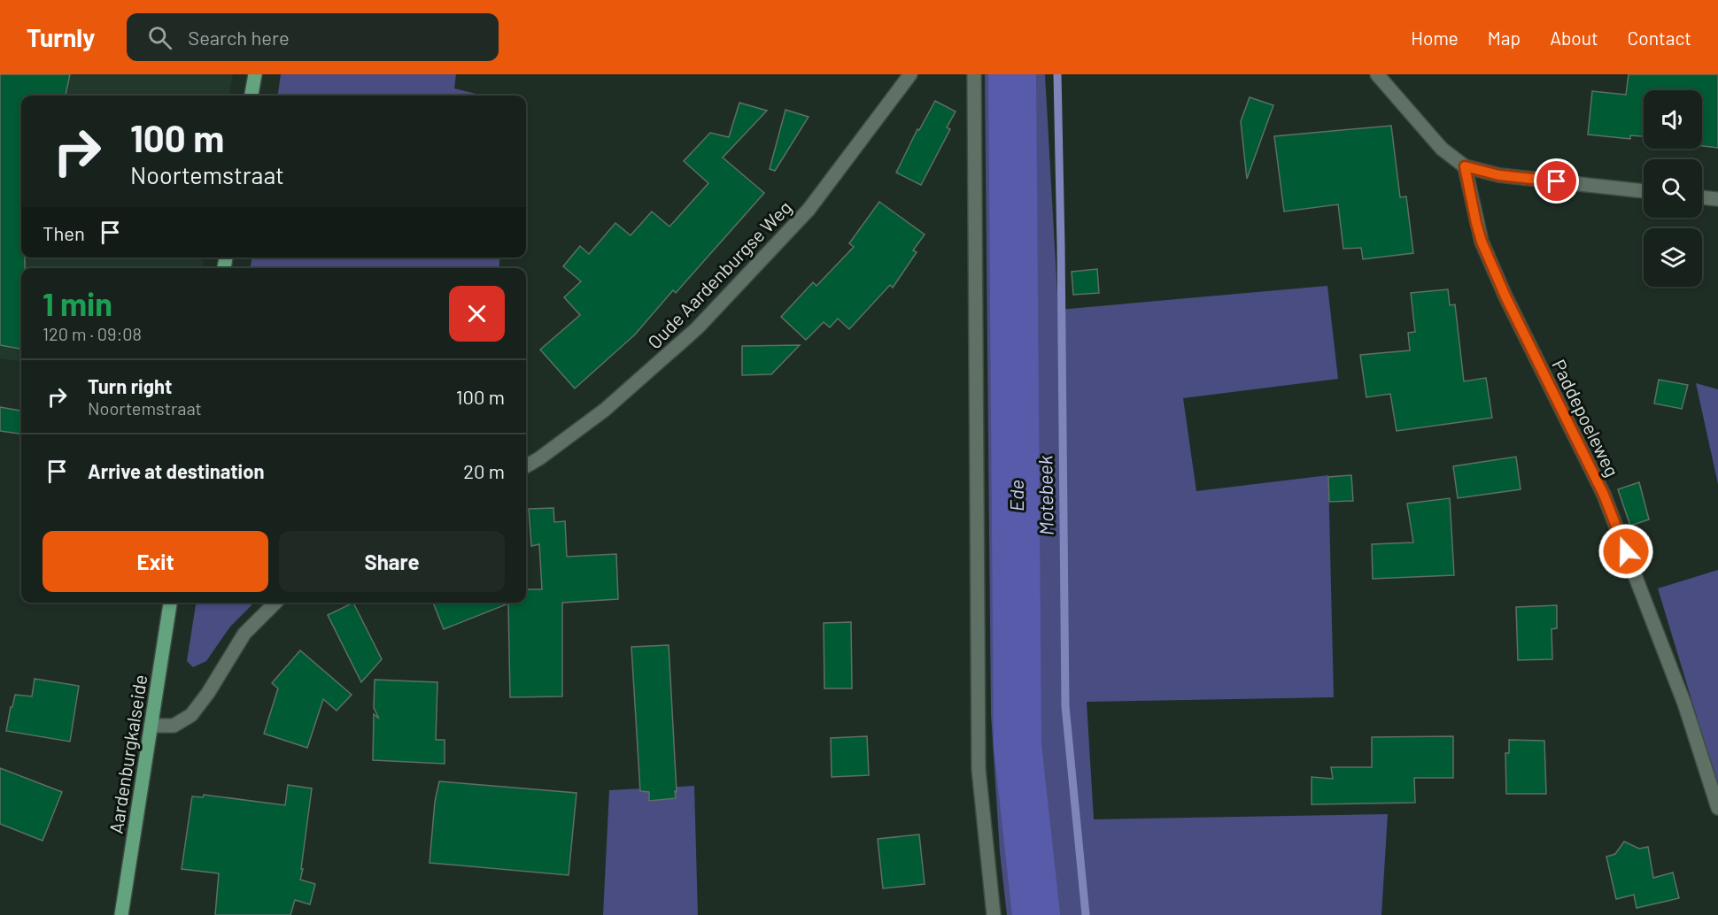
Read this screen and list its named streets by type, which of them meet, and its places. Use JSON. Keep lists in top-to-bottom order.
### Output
{
  "streets": {
    "main road": ["Aardenburgkalseide"],
    "street": ["Oude Aardenburgse Weg", "Paddepoeleweg"]
  },
  "water": ["Ede", "Motebeek"],
  "page": {
    "header": "Turnly",
    "search": "Search here",
    "nav": [
      "Home",
      "Map",
      "About",
      "Contact"
    ],
    "turn": ["100 m", "Noortemstraat"],
    "then": "Then",
    "heading": ["1 min", "120 m · 09:08"],
    "list": [
      {
        "name": "Turn right",
        "note": "Noortemstraat",
        "value": "100 m"
      },
      {
        "name": "Arrive at destination",
        "value": "20 m"
      }
    ],
    "buttons": ["Exit", "Share"]
  }
}
